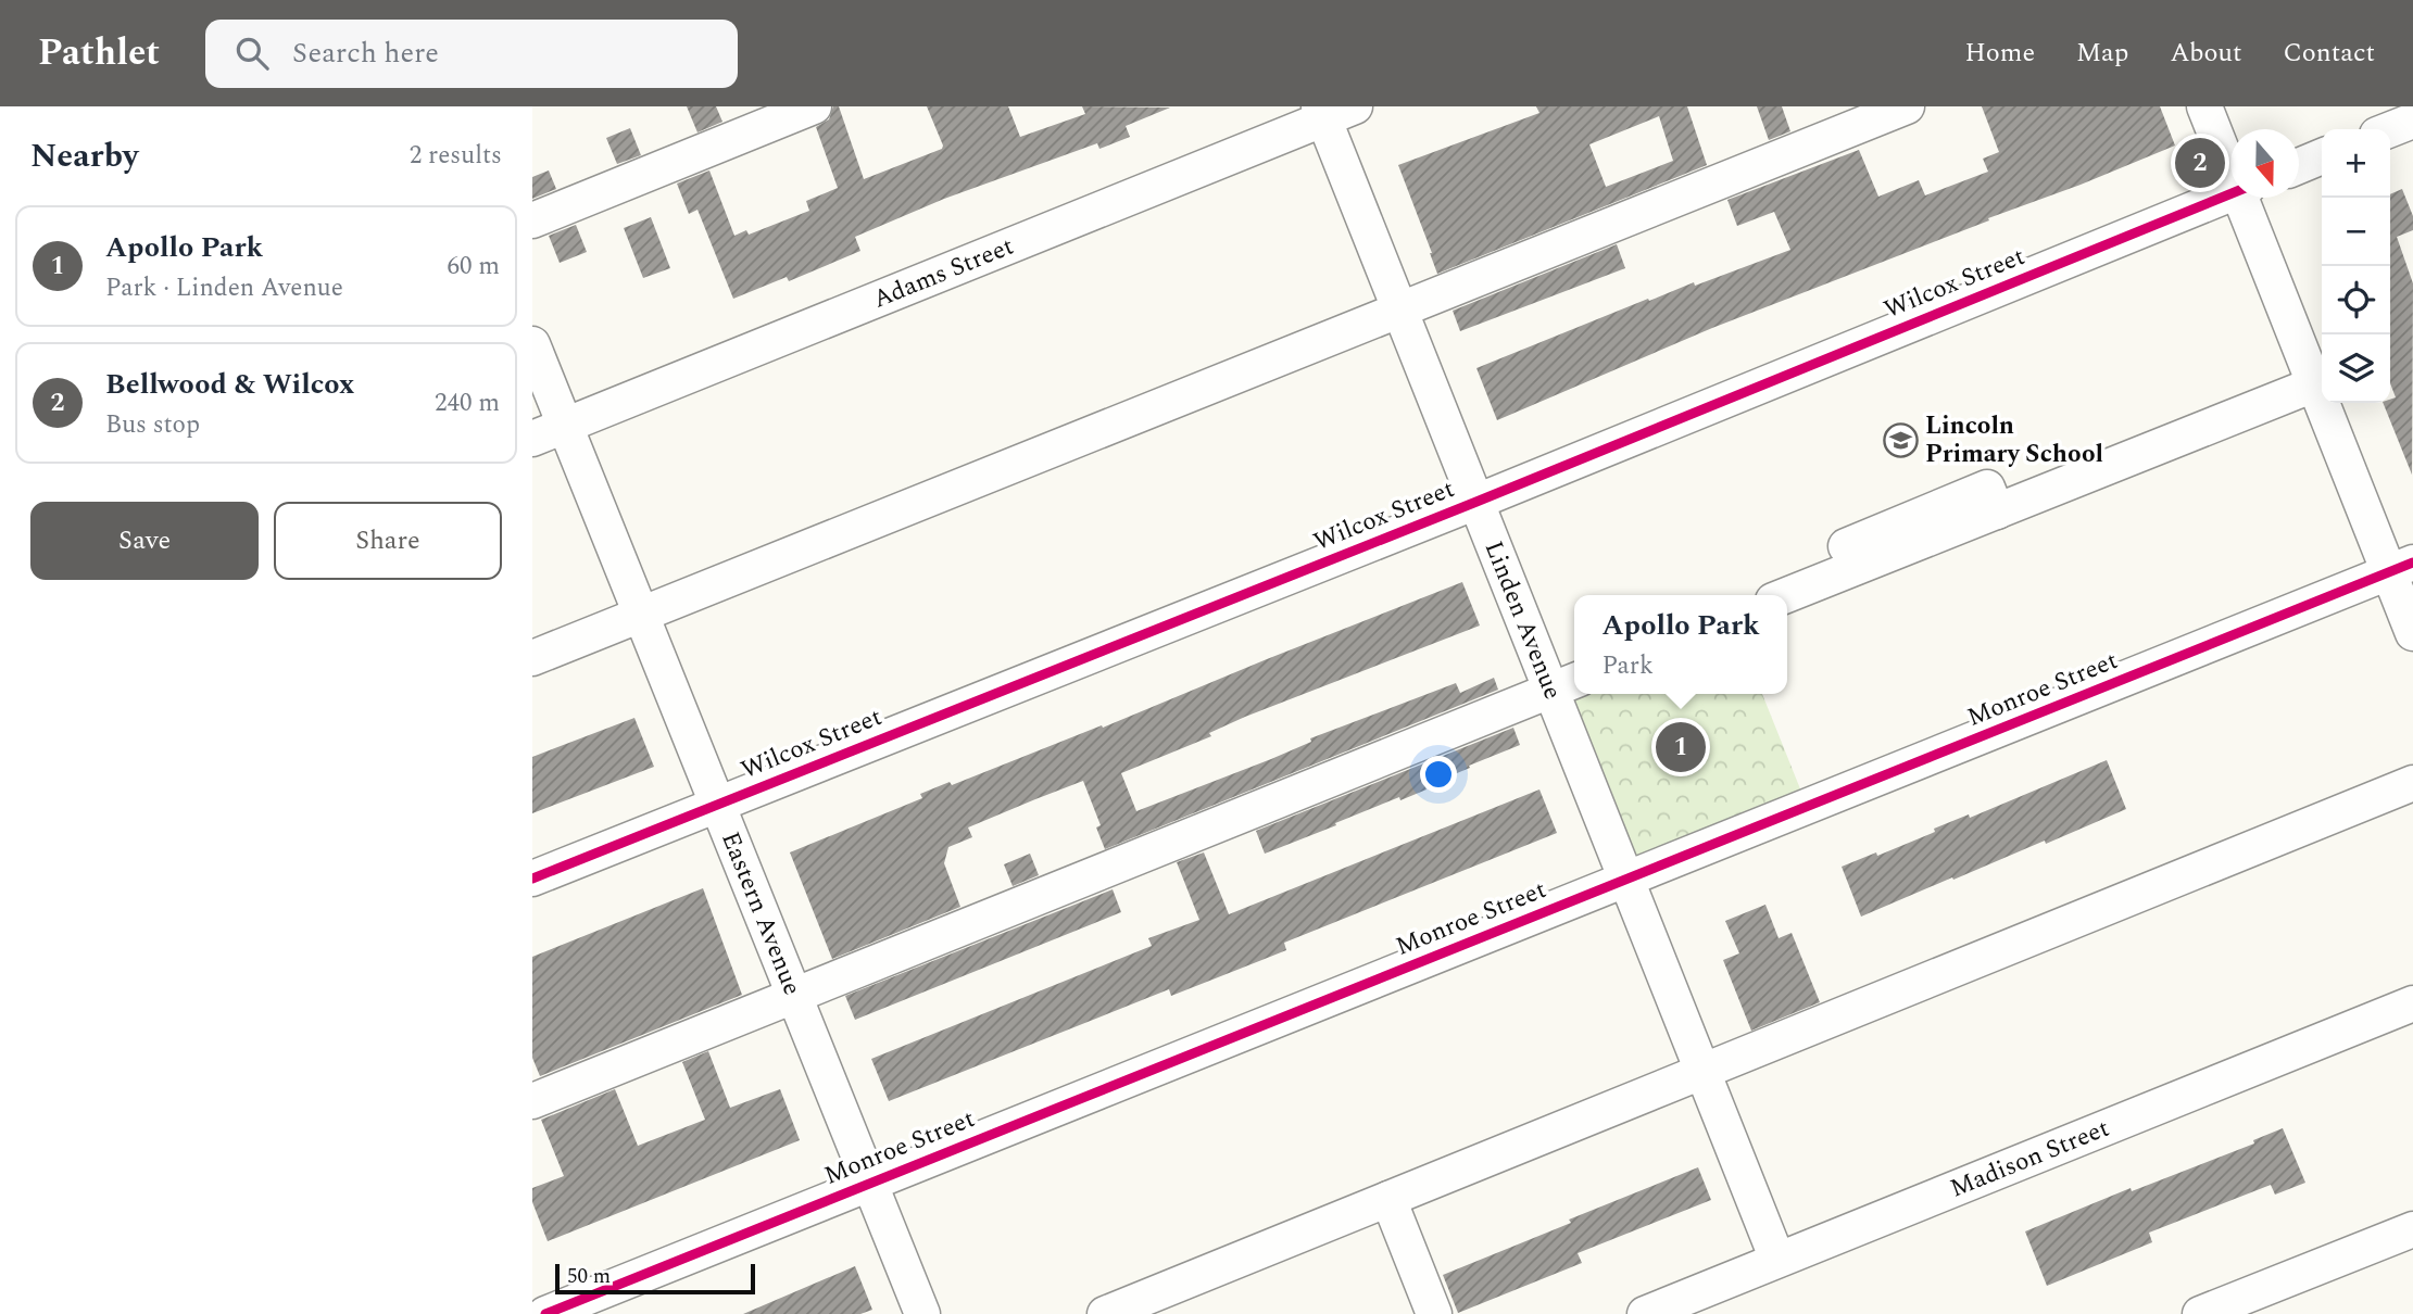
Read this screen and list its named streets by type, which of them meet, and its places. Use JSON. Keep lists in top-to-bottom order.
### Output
{
  "streets": {
    "street": [
      "Adams Street",
      "Wilcox Street",
      "Linden Avenue",
      "Monroe Street",
      "Eastern Avenue",
      "Madison Street"
    ]
  },
  "crossings": [
    ["Adams Street", "Linden Avenue"],
    ["Adams Street", "Eastern Avenue"],
    ["Wilcox Street", "Linden Avenue"],
    ["Wilcox Street", "Eastern Avenue"],
    ["Linden Avenue", "Monroe Street"],
    ["Linden Avenue", "Madison Street"],
    ["Monroe Street", "Eastern Avenue"]
  ],
  "places": {
    "school or university": ["Lincoln Primary School"]
  },
  "scale_bar": "50 m",
  "north": "bottom",
  "page": {
    "header": "Pathlet",
    "search": "Search here",
    "nav": [
      "Home",
      "Map",
      "About",
      "Contact"
    ],
    "heading": ["Nearby", "2 results"],
    "map_buttons": ["+", "−"],
    "pins": ["2", "1"],
    "list": [
      {
        "mark": "1",
        "name": "Apollo Park",
        "note": "Park · Linden Avenue",
        "value": "60 m"
      },
      {
        "mark": "2",
        "name": "Bellwood & Wilcox",
        "note": "Bus stop",
        "value": "240 m"
      }
    ],
    "buttons": ["Save", "Share"],
    "popup": ["Apollo Park", "Park"],
    "scale": "50 m"
  }
}
